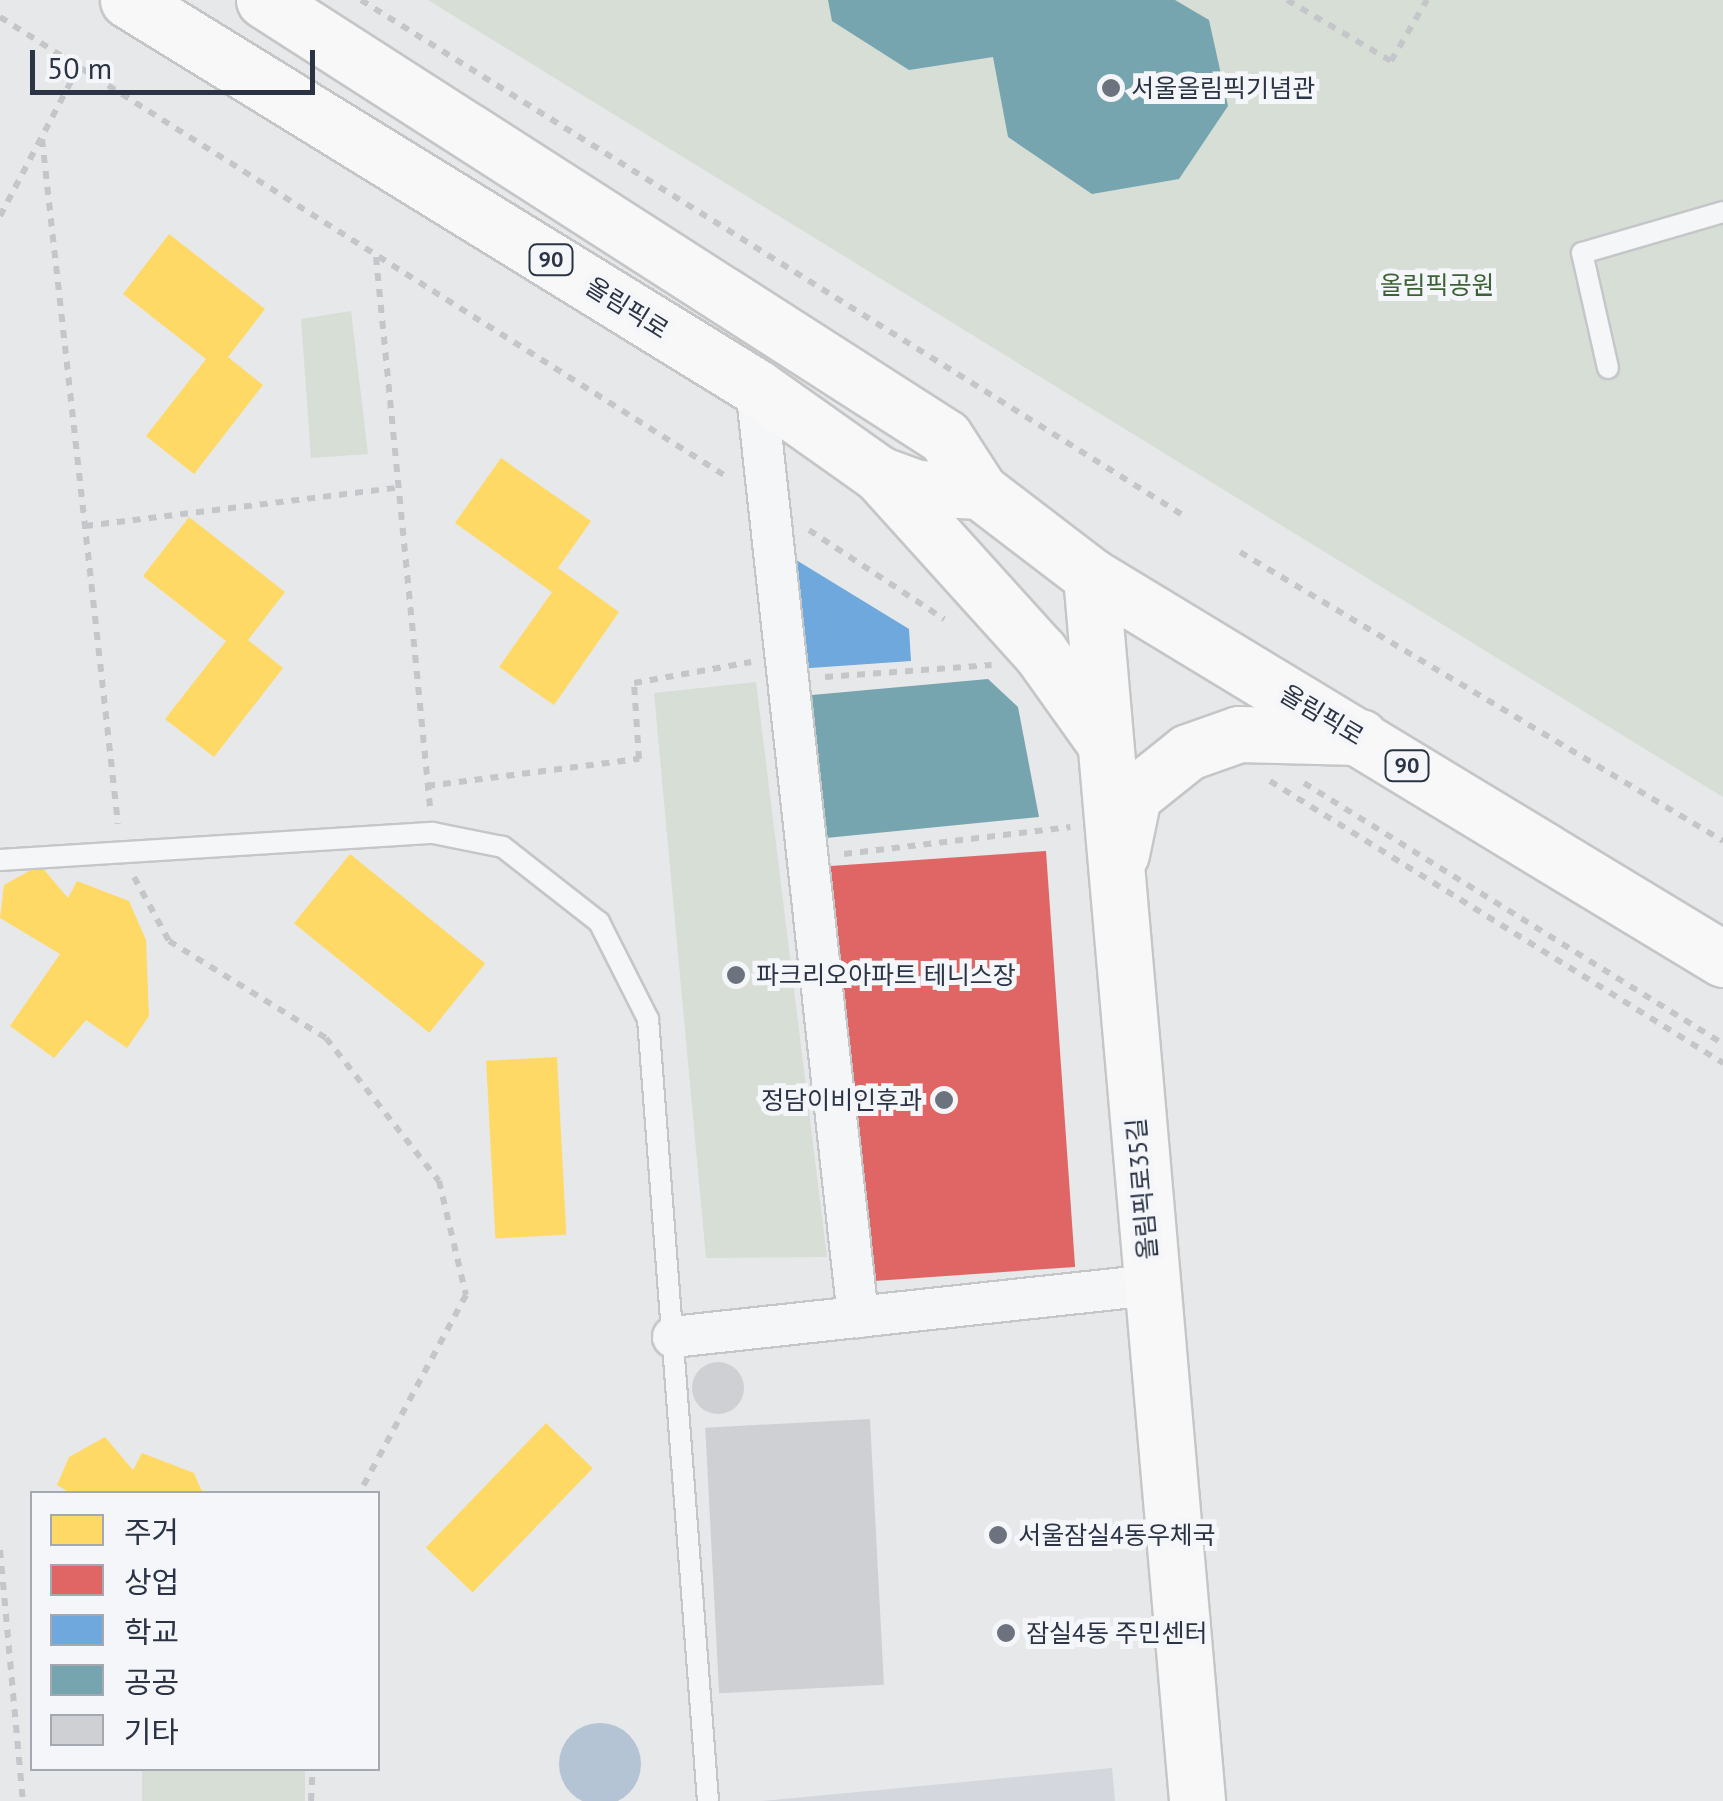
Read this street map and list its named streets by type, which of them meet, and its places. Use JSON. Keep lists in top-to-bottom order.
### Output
{
  "streets": {
    "main road": ["90", "올림픽로", "올림픽로35길"]
  },
  "crossings": [
    ["올림픽로", "올림픽로35길"]
  ],
  "parks": ["올림픽공원"],
  "places": [
    "서울올림픽기념관",
    "파크리오아파트 테니스장",
    "정담이비인후과",
    "서울잠실4동우체국",
    "잠실4동 주민센터"
  ],
  "legend": [
    "주거",
    "상업",
    "학교",
    "공공",
    "기타"
  ],
  "scale_bar": "50 m"
}
